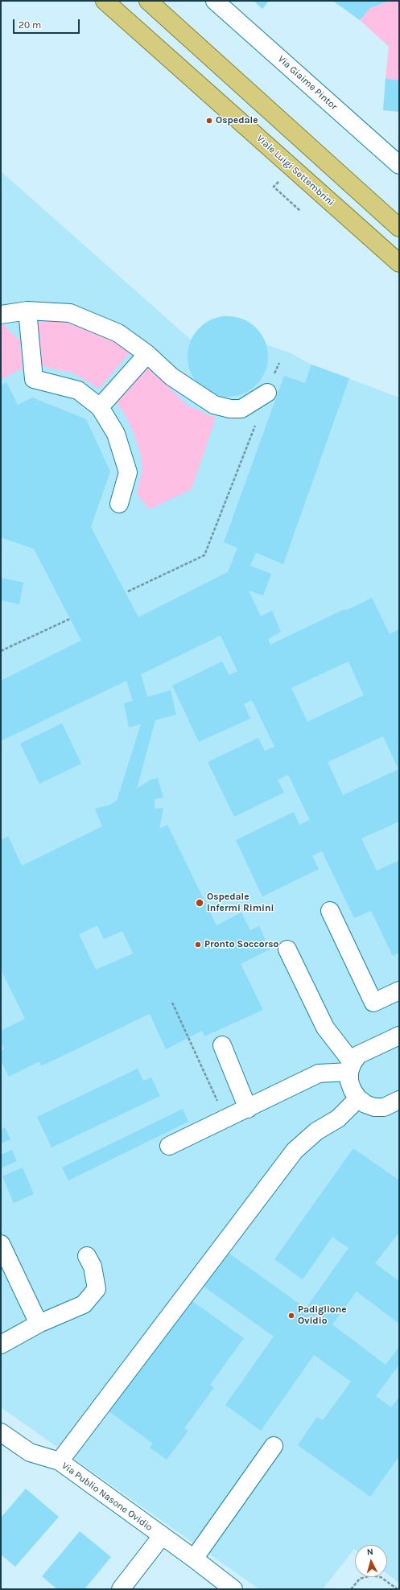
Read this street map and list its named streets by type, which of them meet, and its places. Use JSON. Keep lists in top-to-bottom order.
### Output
{
  "streets": {
    "main road": ["Viale Luigi Settembrini"],
    "street": ["Via Giaime Pintor", "Via Publio Nasone Ovidio"]
  },
  "places": [
    "Ospedale",
    "Ospedale Infermi Rimini",
    "Pronto Soccorso",
    "Padiglione Ovidio"
  ],
  "scale_bar": "20 m",
  "north": "top"
}
